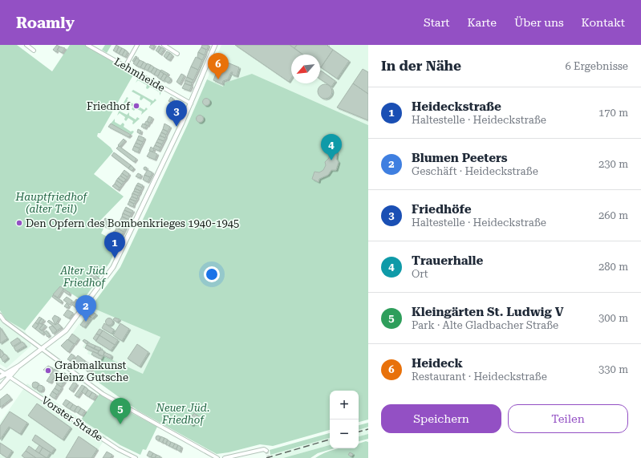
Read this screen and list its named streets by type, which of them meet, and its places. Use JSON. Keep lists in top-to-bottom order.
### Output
{
  "streets": {
    "street": ["Lehmheide", "Vorster Straße"]
  },
  "parks": ["Hauptfriedhof (alter Teil)", "Alter Jüd. Friedhof", "Neuer Jüd. Friedhof"],
  "places": ["Friedhof", "Den Opfern des Bombenkrieges 1940-1945", "Grabmalkunst Heinz Gutsche"],
  "north": "bottom left",
  "page": {
    "header": "Roamly",
    "nav": [
      "Start",
      "Karte",
      "Über uns",
      "Kontakt"
    ],
    "heading": ["In der Nähe", "6 Ergebnisse"],
    "pins": [
      "6",
      "3",
      "4",
      "1",
      "2",
      "5"
    ],
    "list": [
      {
        "mark": "1",
        "name": "Heideckstraße",
        "note": "Haltestelle · Heideckstraße",
        "value": "170 m"
      },
      {
        "mark": "2",
        "name": "Blumen Peeters",
        "note": "Geschäft · Heideckstraße",
        "value": "230 m"
      },
      {
        "mark": "3",
        "name": "Friedhöfe",
        "note": "Haltestelle · Heideckstraße",
        "value": "260 m"
      },
      {
        "mark": "4",
        "name": "Trauerhalle",
        "note": "Ort",
        "value": "280 m"
      },
      {
        "mark": "5",
        "name": "Kleingärten St. Ludwig V",
        "note": "Park · Alte Gladbacher Straße",
        "value": "300 m"
      },
      {
        "mark": "6",
        "name": "Heideck",
        "note": "Restaurant · Heideckstraße",
        "value": "330 m"
      }
    ],
    "map_buttons": ["+", "−"],
    "buttons": ["Speichern", "Teilen"]
  }
}
